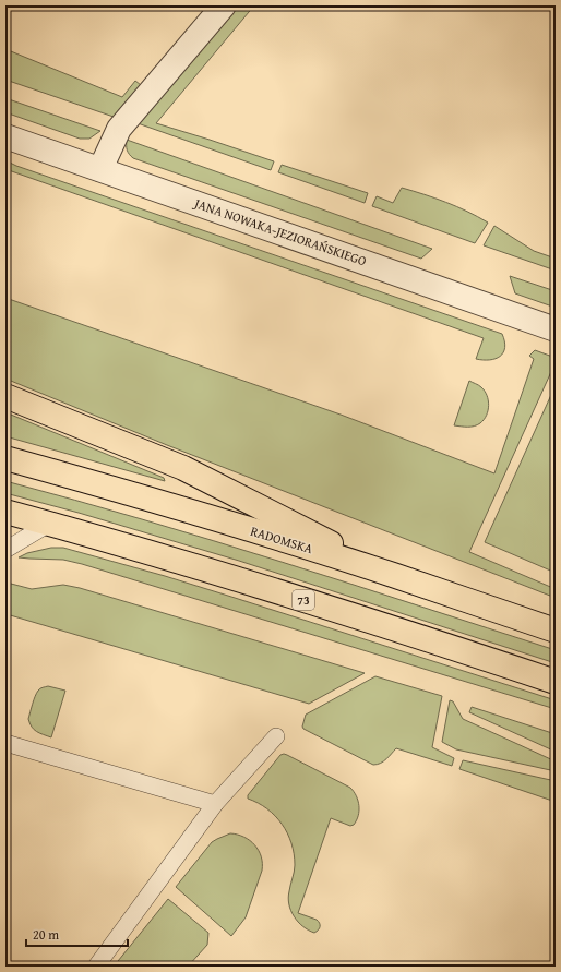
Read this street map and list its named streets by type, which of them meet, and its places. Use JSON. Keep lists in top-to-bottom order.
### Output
{
  "streets": {
    "main road": ["RADOMSKA", "73"],
    "street": ["JANA NOWAKA-JEZIORAŃSKIEGO"]
  },
  "scale_bar": "20 m"
}
